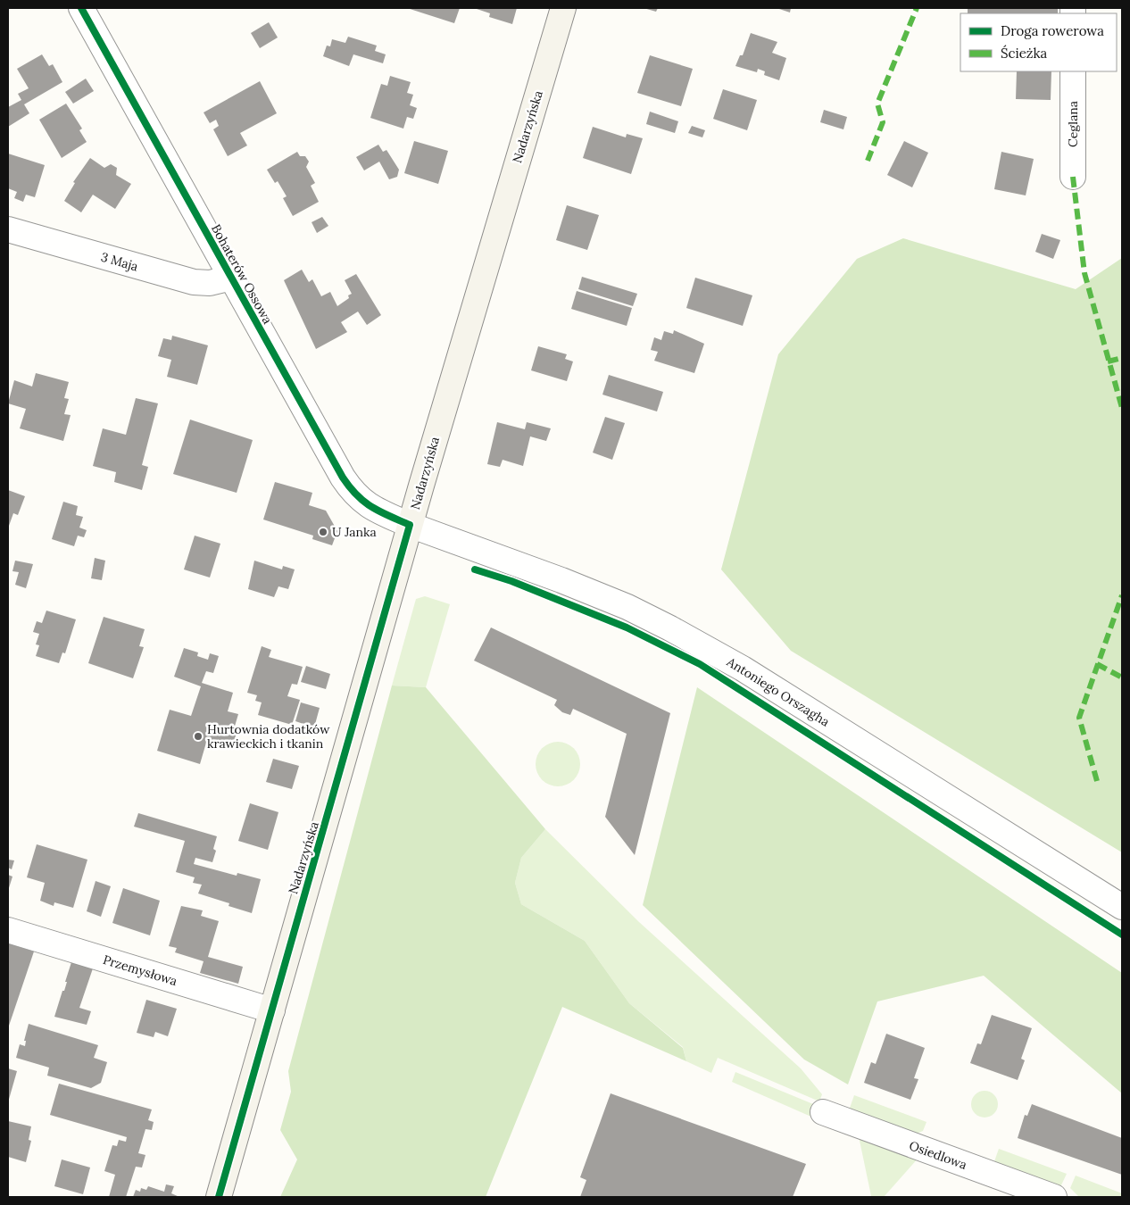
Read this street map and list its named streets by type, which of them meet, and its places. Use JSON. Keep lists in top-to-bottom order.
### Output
{
  "streets": {
    "main road": ["Nadarzyńska"],
    "street": [
      "Ceglana",
      "3 Maja",
      "Bohaterów Ossowa",
      "Antoniego Orszagha",
      "Przemysłowa",
      "Osiedlowa"
    ]
  },
  "crossings": [
    ["Nadarzyńska", "Bohaterów Ossowa"],
    ["Nadarzyńska", "Antoniego Orszagha"],
    ["Nadarzyńska", "Przemysłowa"],
    ["3 Maja", "Bohaterów Ossowa"],
    ["Bohaterów Ossowa", "Antoniego Orszagha"]
  ],
  "places": ["U Janka", "Hurtownia dodatków krawieckich i tkanin"],
  "legend": ["Droga rowerowa", "Ścieżka"]
}
